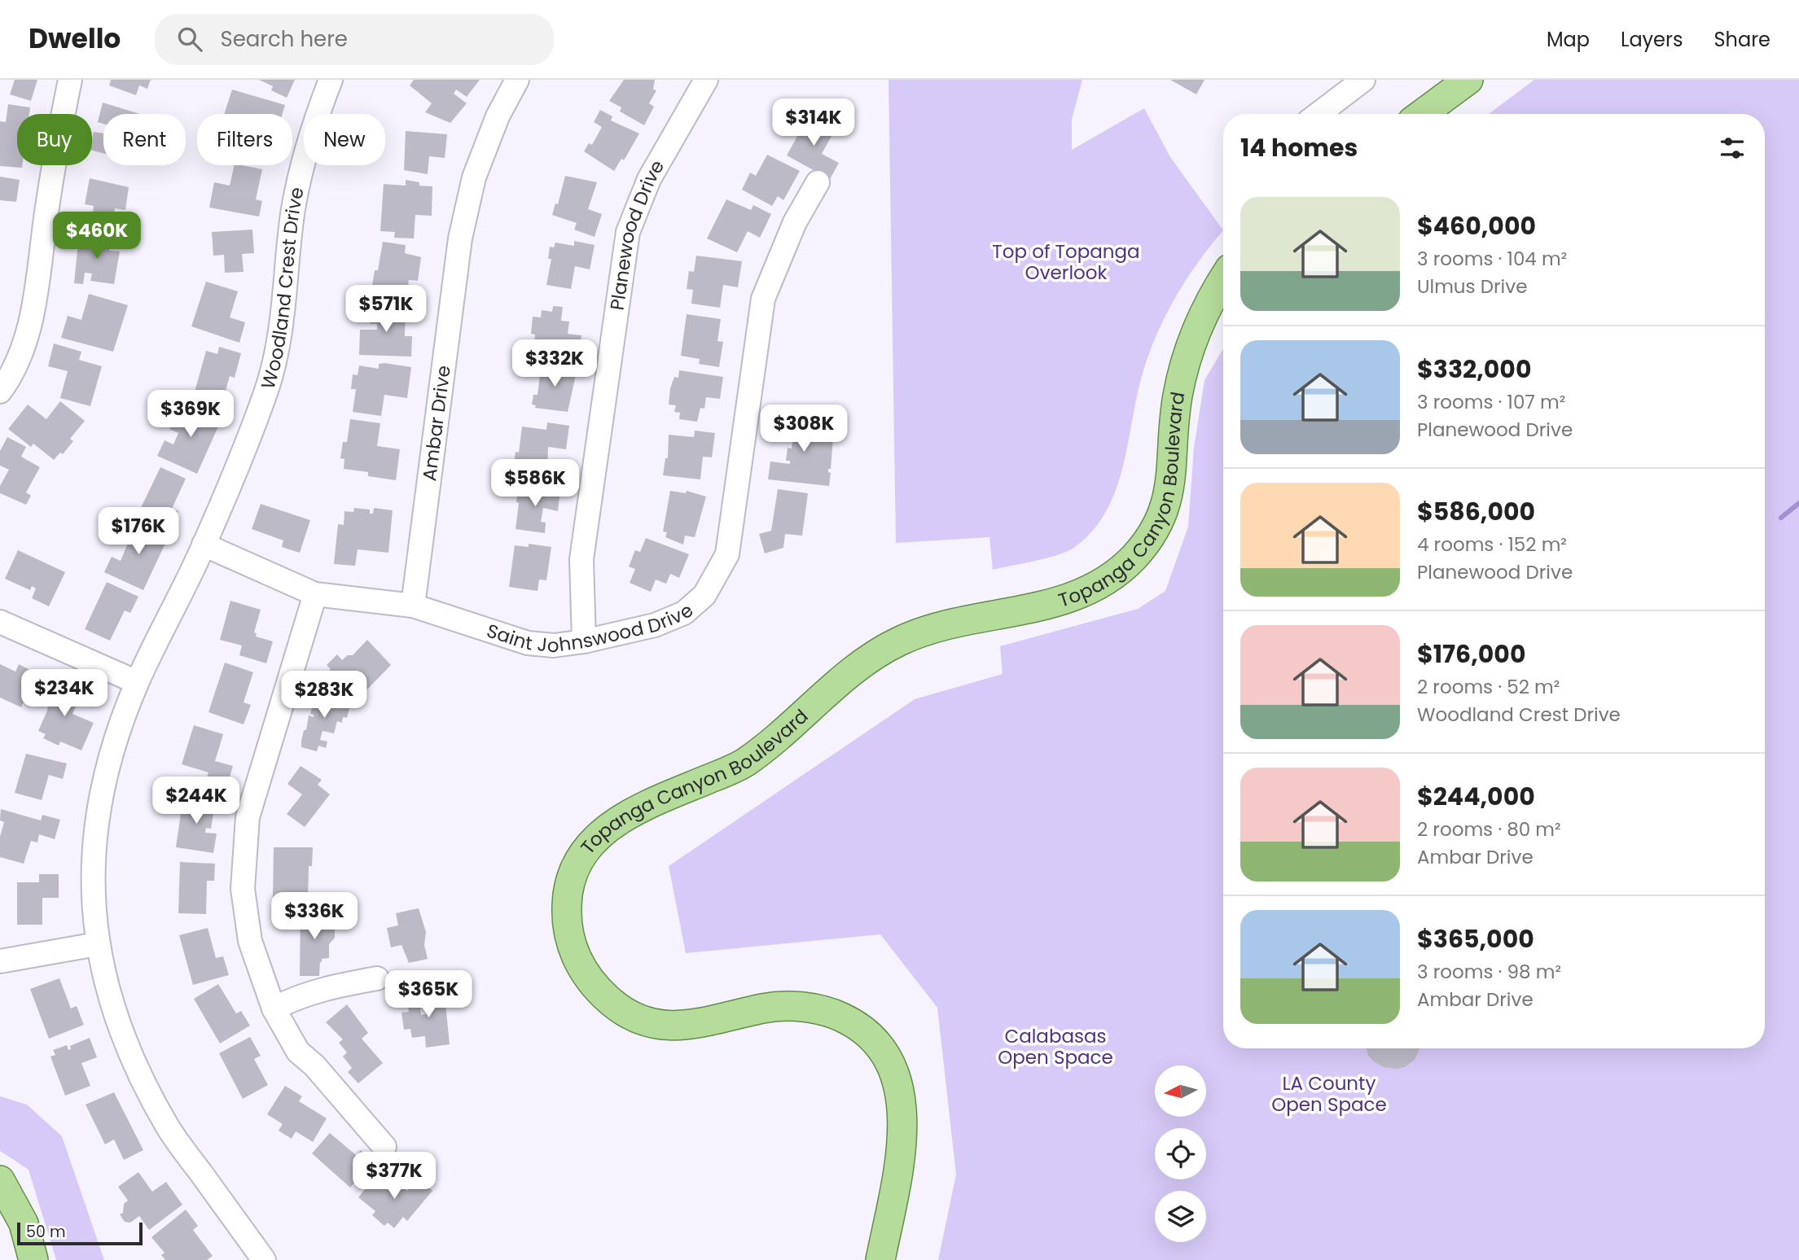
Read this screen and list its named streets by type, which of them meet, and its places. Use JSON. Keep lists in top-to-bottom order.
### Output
{
  "streets": {
    "main road": ["Topanga Canyon Boulevard"],
    "street": [
      "Planewood Drive",
      "Woodland Crest Drive",
      "Ambar Drive",
      "Saint Johnswood Drive"
    ]
  },
  "crossings": [
    ["Planewood Drive", "Saint Johnswood Drive"],
    ["Woodland Crest Drive", "Saint Johnswood Drive"],
    ["Ambar Drive", "Saint Johnswood Drive"]
  ],
  "parks": ["Top of Topanga Overlook", "Calabasas Open Space", "LA County Open Space"],
  "scale_bar": "50 m",
  "north": "left",
  "page": {
    "header": "Dwello",
    "search": "Search here",
    "nav": ["Map", "Layers", "Share"],
    "price": [
      "$314K",
      "$460K",
      "$571K",
      "$332K",
      "$369K",
      "$308K",
      "$586K",
      "$176K",
      "$234K",
      "$283K",
      "$244K",
      "$336K",
      "$365K",
      "$377K"
    ],
    "chip": [
      "Buy",
      "Rent",
      "Filters",
      "New"
    ],
    "heading": "14 homes",
    "list": [
      {
        "name": "$460,000",
        "note": "3 rooms · 104 m² · Ulmus Drive"
      },
      {
        "name": "$332,000",
        "note": "3 rooms · 107 m² · Planewood Drive"
      },
      {
        "name": "$586,000",
        "note": "4 rooms · 152 m² · Planewood Drive"
      },
      {
        "name": "$176,000",
        "note": "2 rooms · 52 m² · Woodland Crest Drive"
      },
      {
        "name": "$244,000",
        "note": "2 rooms · 80 m² · Ambar Drive"
      },
      {
        "name": "$365,000",
        "note": "3 rooms · 98 m² · Ambar Drive"
      }
    ],
    "scale": "50 m"
  }
}
